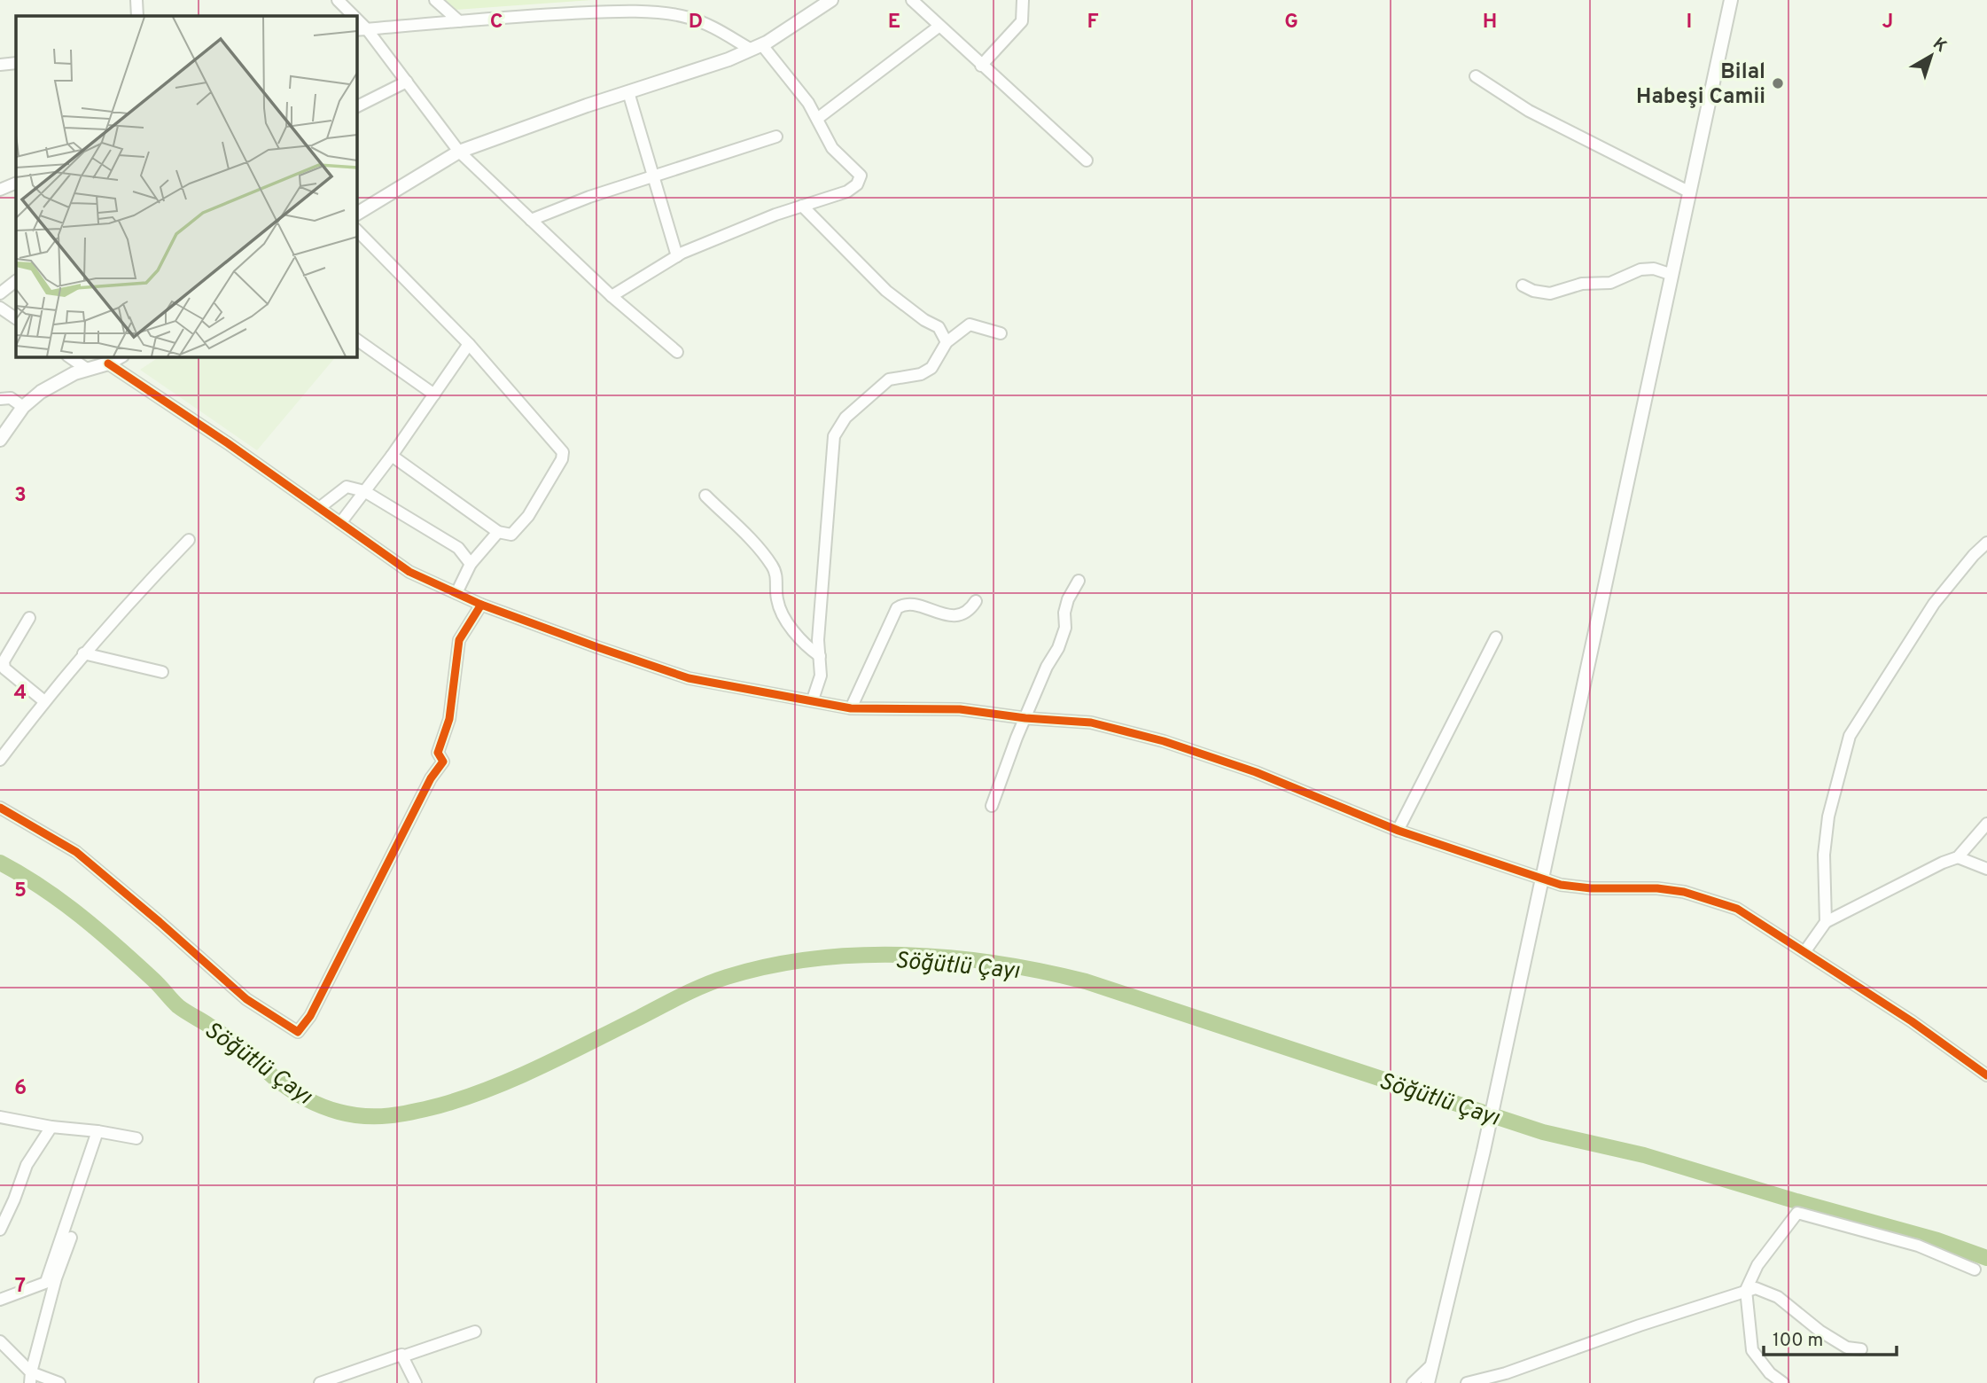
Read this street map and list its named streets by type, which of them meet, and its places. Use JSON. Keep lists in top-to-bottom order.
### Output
{
  "water": ["Söğütlü Çayı"],
  "places": ["Bilal Habeşi Camii"],
  "scale_bar": "100 m",
  "north": "top right",
  "grid": {
    "columns": [
      "C",
      "D",
      "E",
      "F",
      "G",
      "H",
      "I",
      "J"
    ],
    "rows": [
      "3",
      "4",
      "5",
      "6",
      "7"
    ]
  }
}
